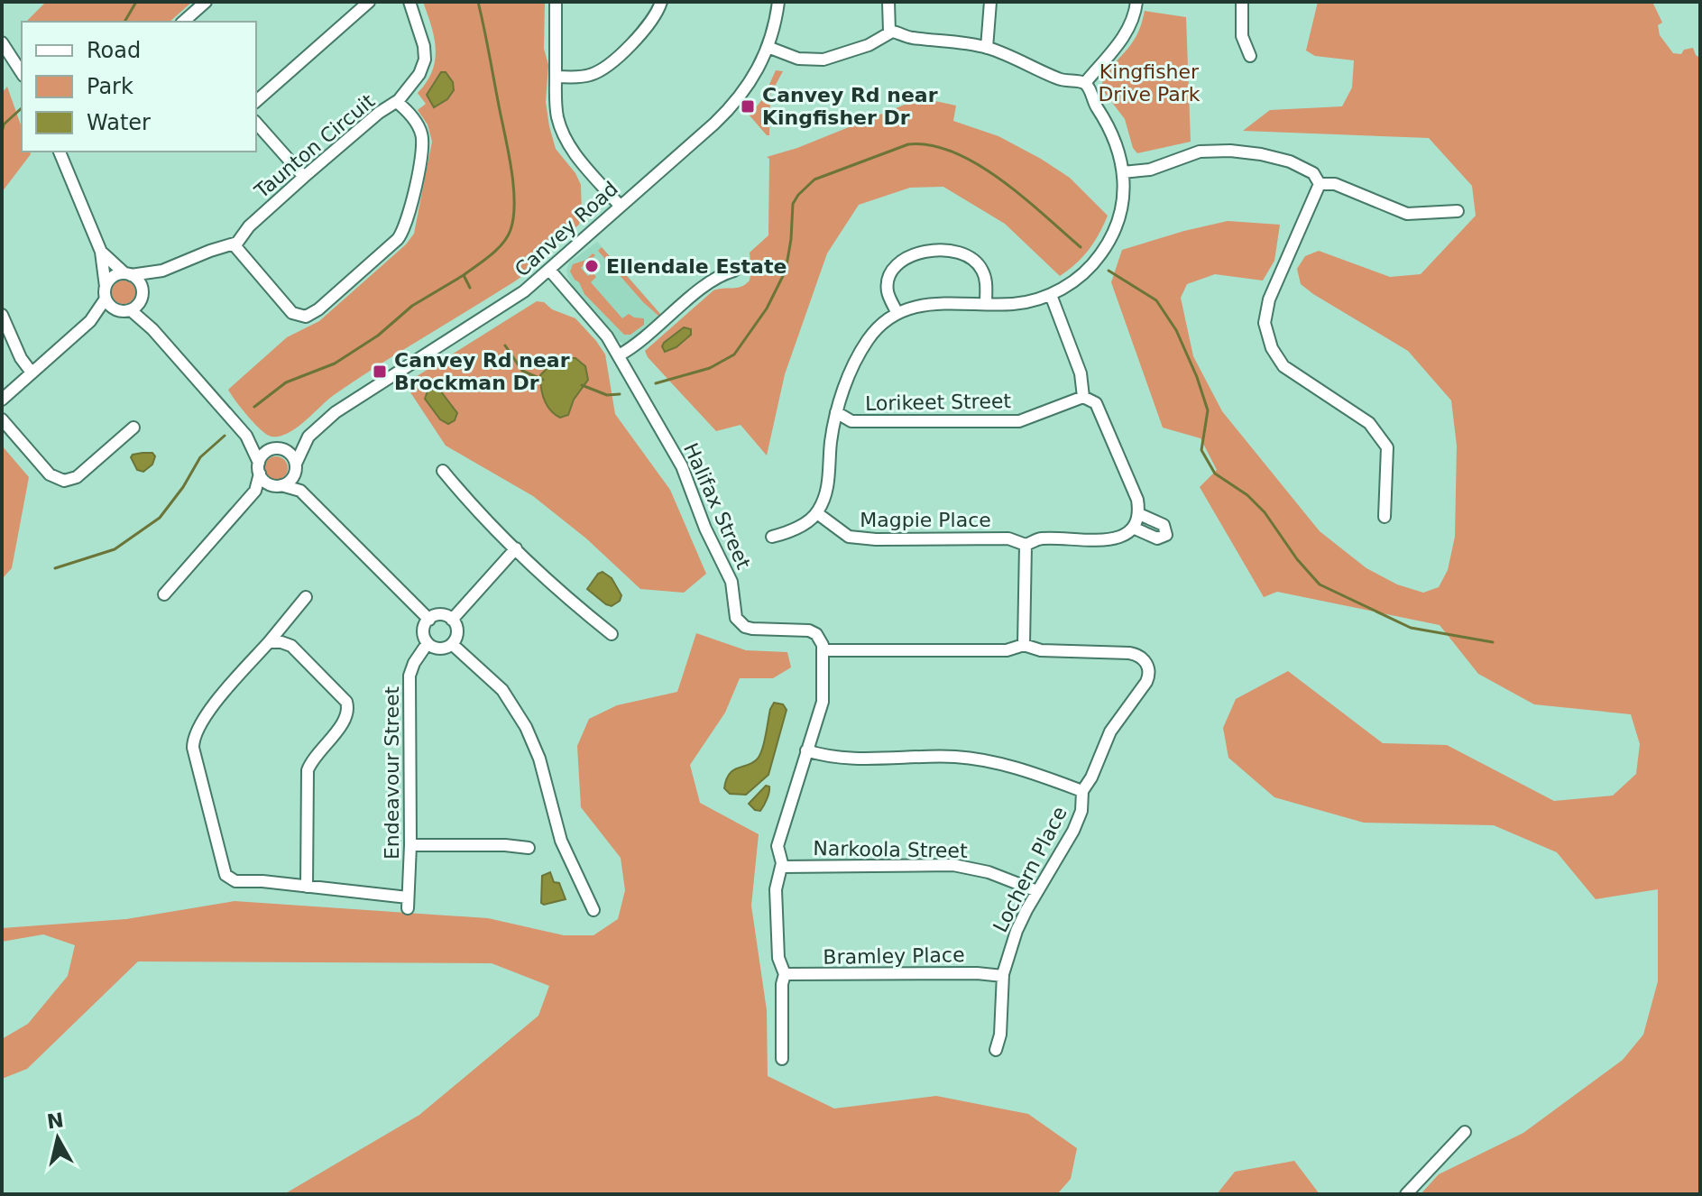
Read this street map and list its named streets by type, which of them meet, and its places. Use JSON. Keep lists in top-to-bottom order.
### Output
{
  "streets": {
    "street": [
      "Taunton Circuit",
      "Canvey Road",
      "Lorikeet Street",
      "Halifax Street",
      "Magpie Place",
      "Endeavour Street",
      "Narkoola Street",
      "Lochern Place",
      "Bramley Place"
    ]
  },
  "crossings": [
    ["Canvey Road", "Halifax Street"],
    ["Halifax Street", "Lochern Place"],
    ["Narkoola Street", "Lochern Place"],
    ["Lochern Place", "Bramley Place"]
  ],
  "parks": ["Kingfisher Drive Park"],
  "places": {
    "transit": ["Canvey Rd near Kingfisher Dr", "Canvey Rd near Brockman Dr"],
    "other": ["Ellendale Estate"]
  },
  "legend": ["Road", "Park", "Water"],
  "north": "top"
}
